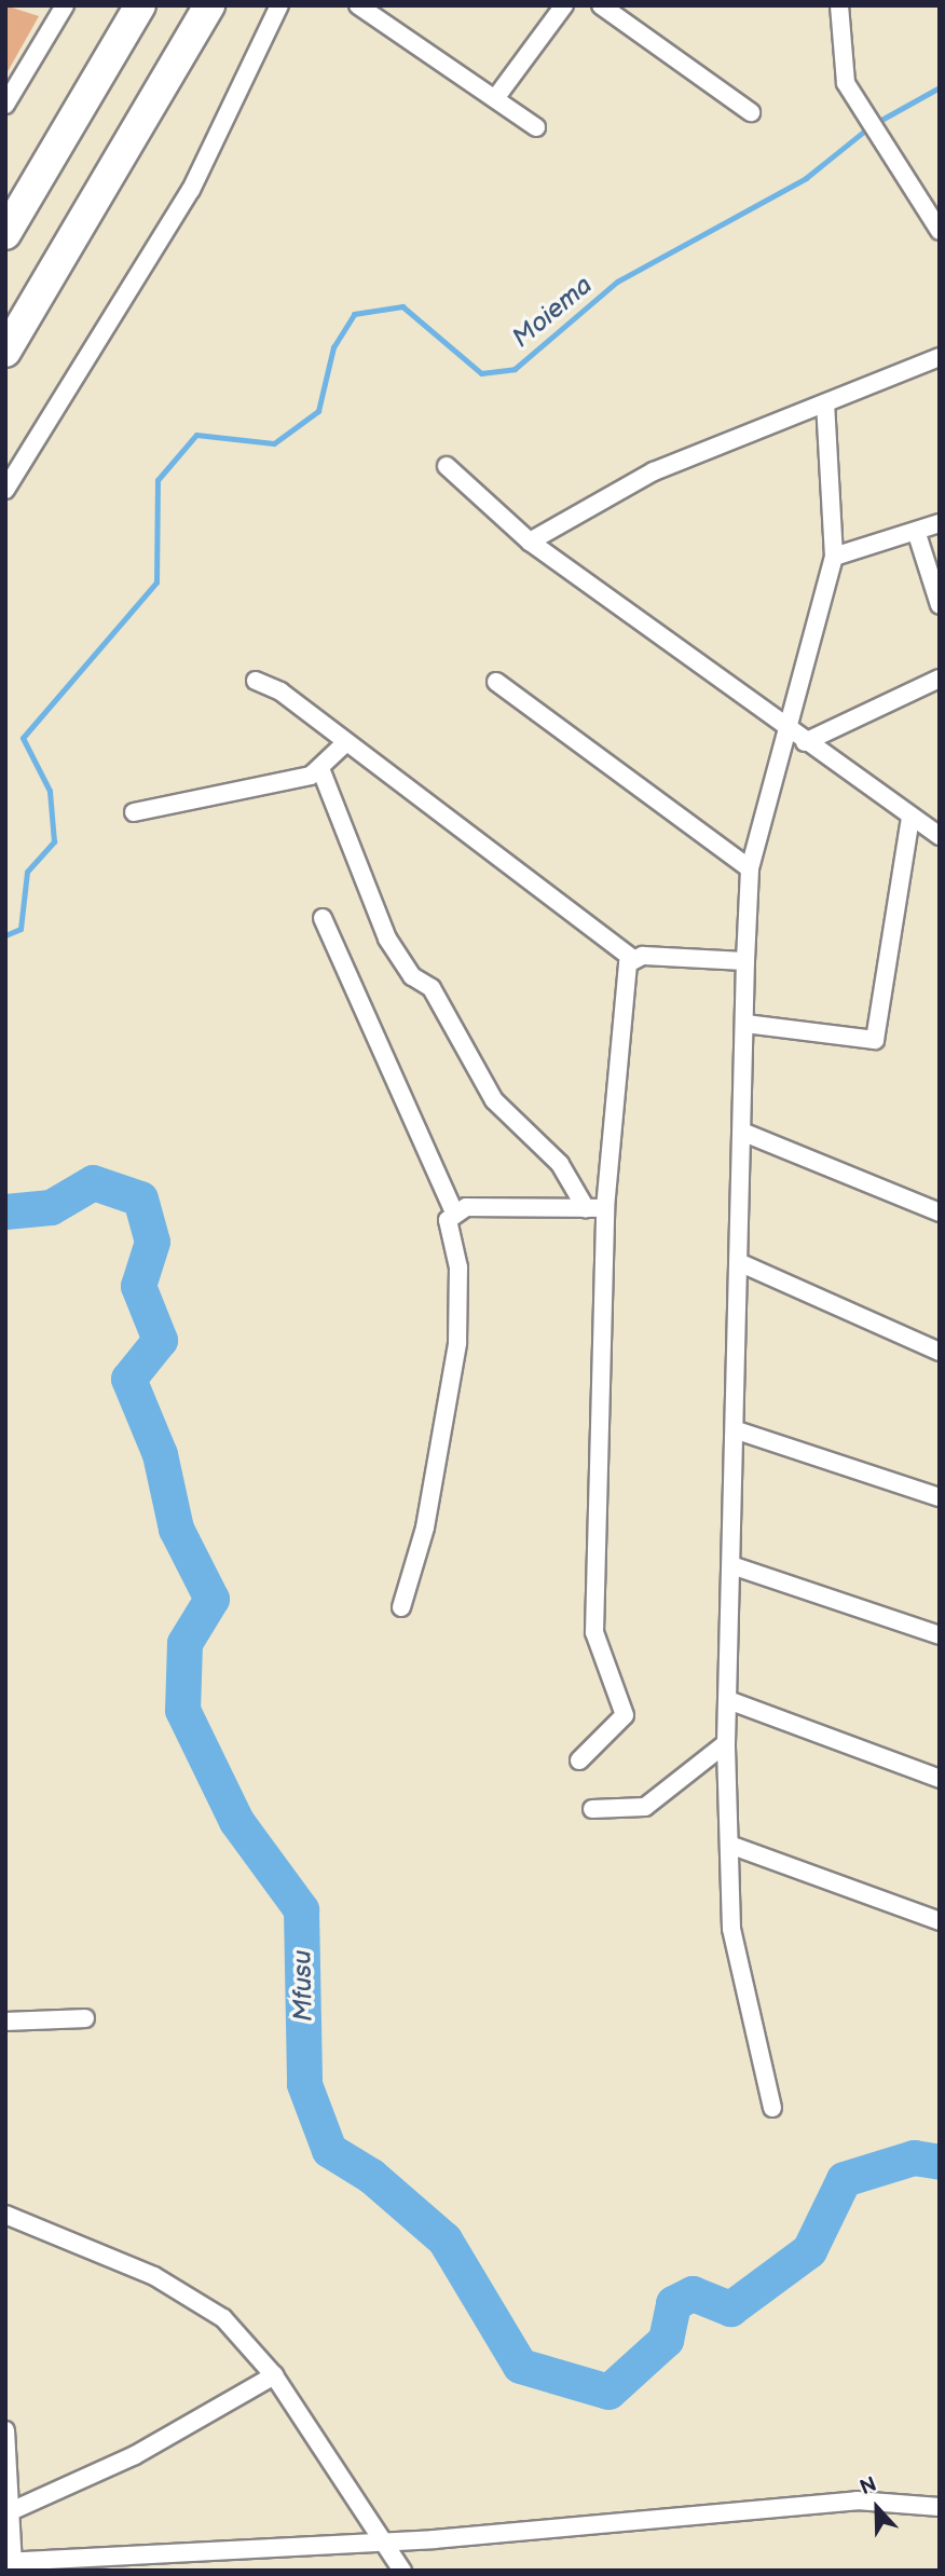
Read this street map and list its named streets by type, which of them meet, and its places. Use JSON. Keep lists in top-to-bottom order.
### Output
{
  "water": ["Moiema", "Mfusu"],
  "north": "top"
}
